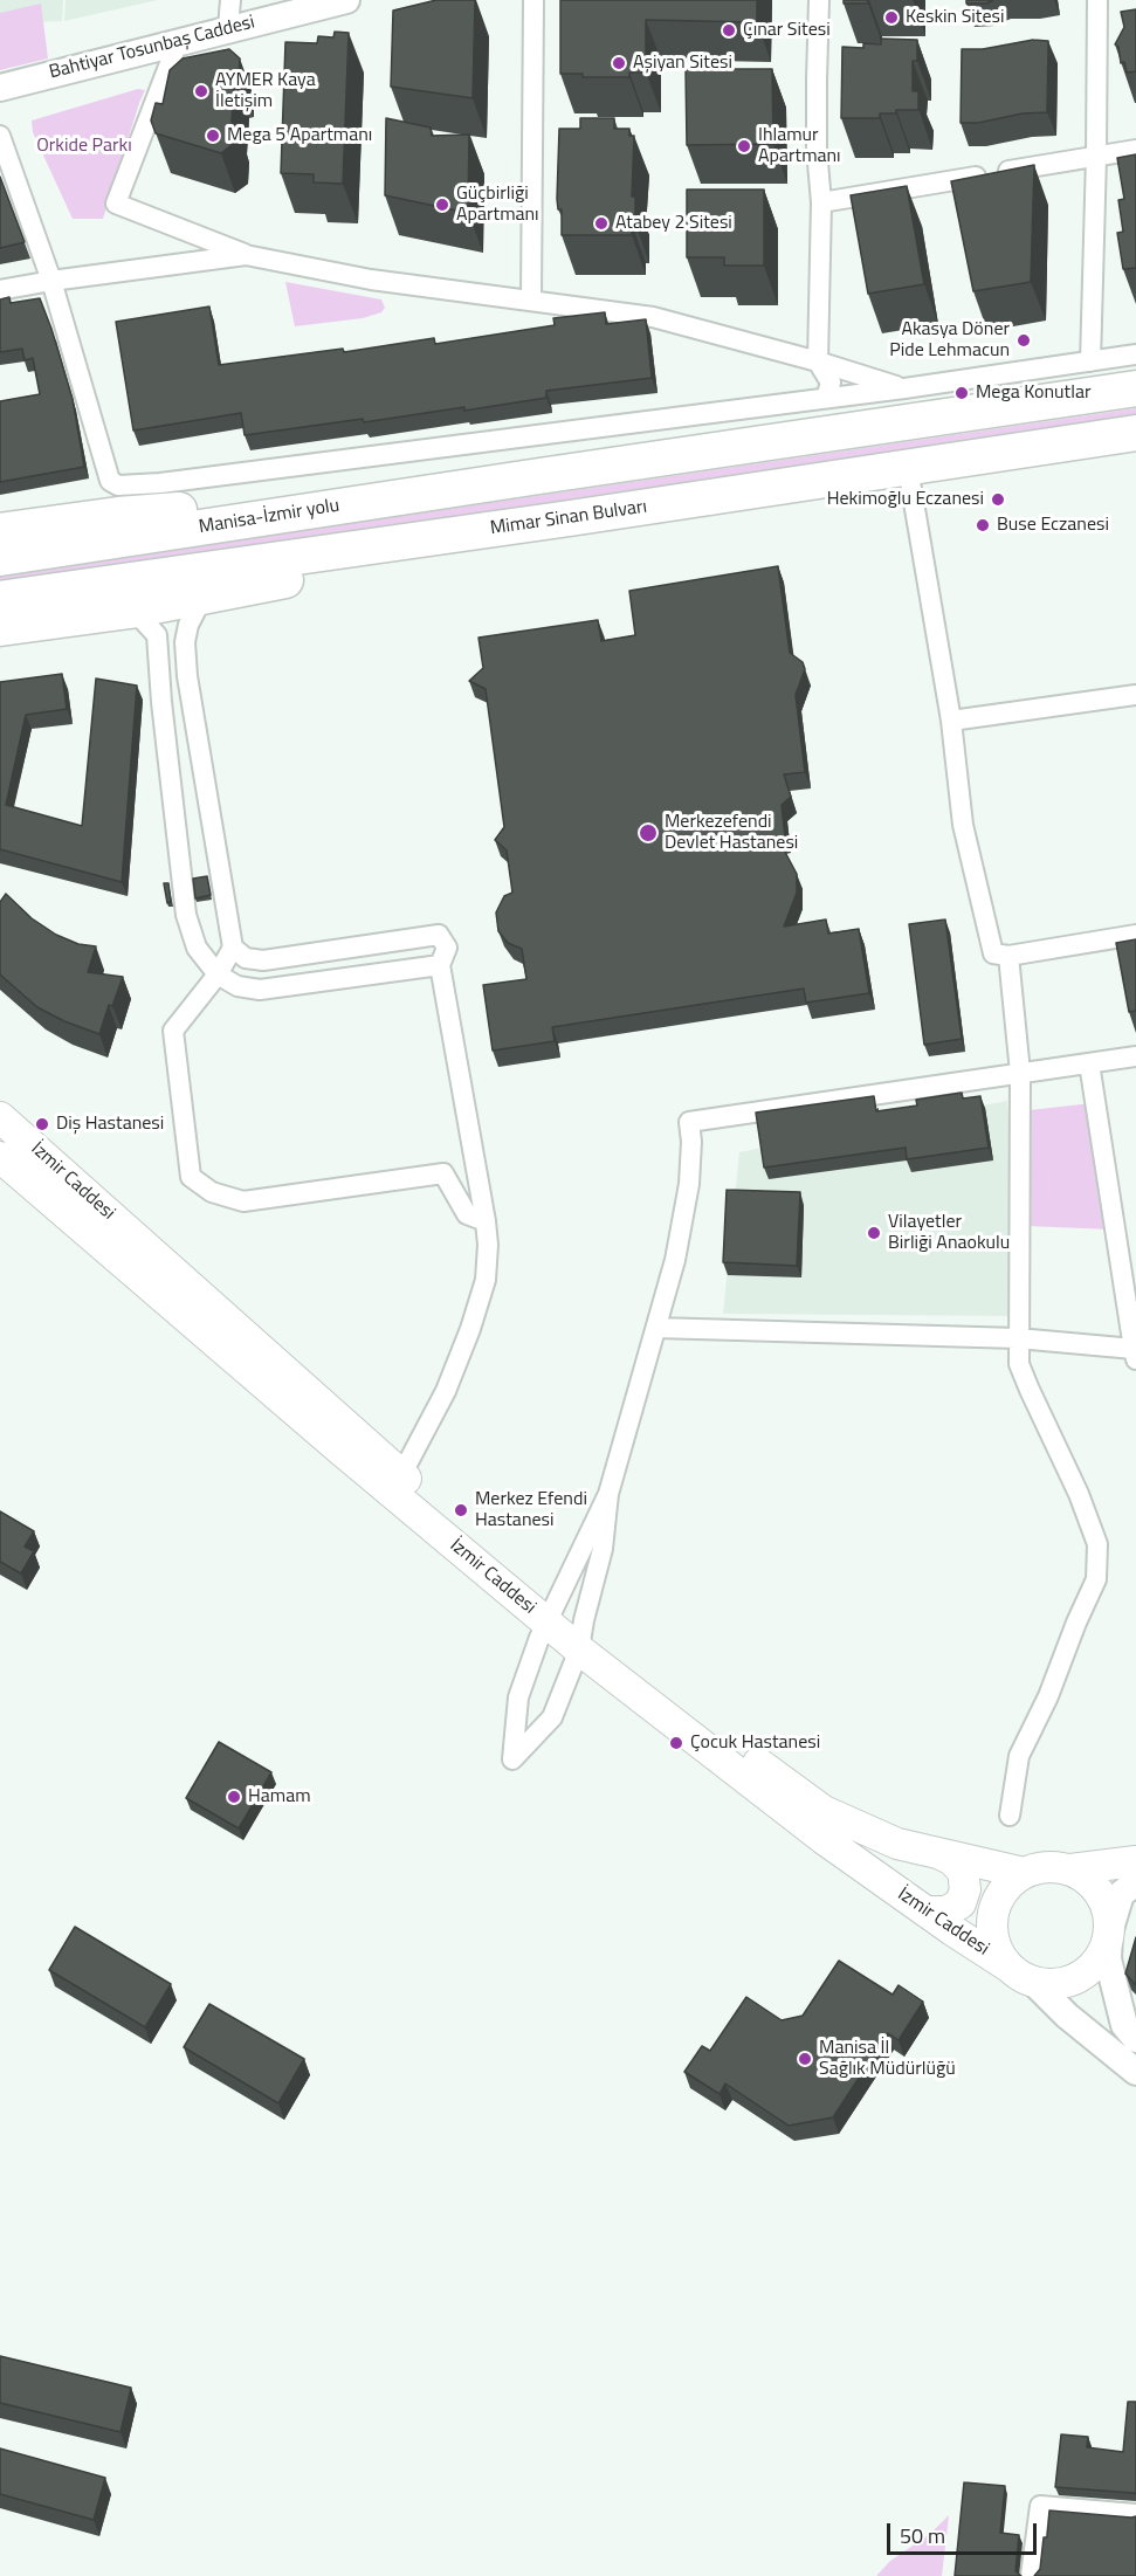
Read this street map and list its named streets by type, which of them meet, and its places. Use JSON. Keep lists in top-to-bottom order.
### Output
{
  "streets": {
    "highway": ["Manisa-İzmir yolu", "Mimar Sinan Bulvarı"],
    "main road": ["İzmir Caddesi"],
    "street": ["Bahtiyar Tosunbaş Caddesi"]
  },
  "parks": ["Orkide Parkı"],
  "places": [
    "Keskin Sitesi",
    "Çınar Sitesi",
    "Aşiyan Sitesi",
    "AYMER Kaya İletişim",
    "Mega 5 Apartmanı",
    "Ihlamur Apartmanı",
    "Güçbirliği Apartmanı",
    "Atabey 2 Sitesi",
    "Akasya Döner Pide Lehmacun",
    "Mega Konutlar",
    "Hekimoğlu Eczanesi",
    "Buse Eczanesi",
    "Merkezefendi Devlet Hastanesi",
    "Diş Hastanesi",
    "Vilayetler Birliği Anaokulu",
    "Merkez Efendi Hastanesi",
    "Çocuk Hastanesi",
    "Hamam",
    "Manisa İl Sağlık Müdürlüğü"
  ],
  "scale_bar": "50 m"
}
